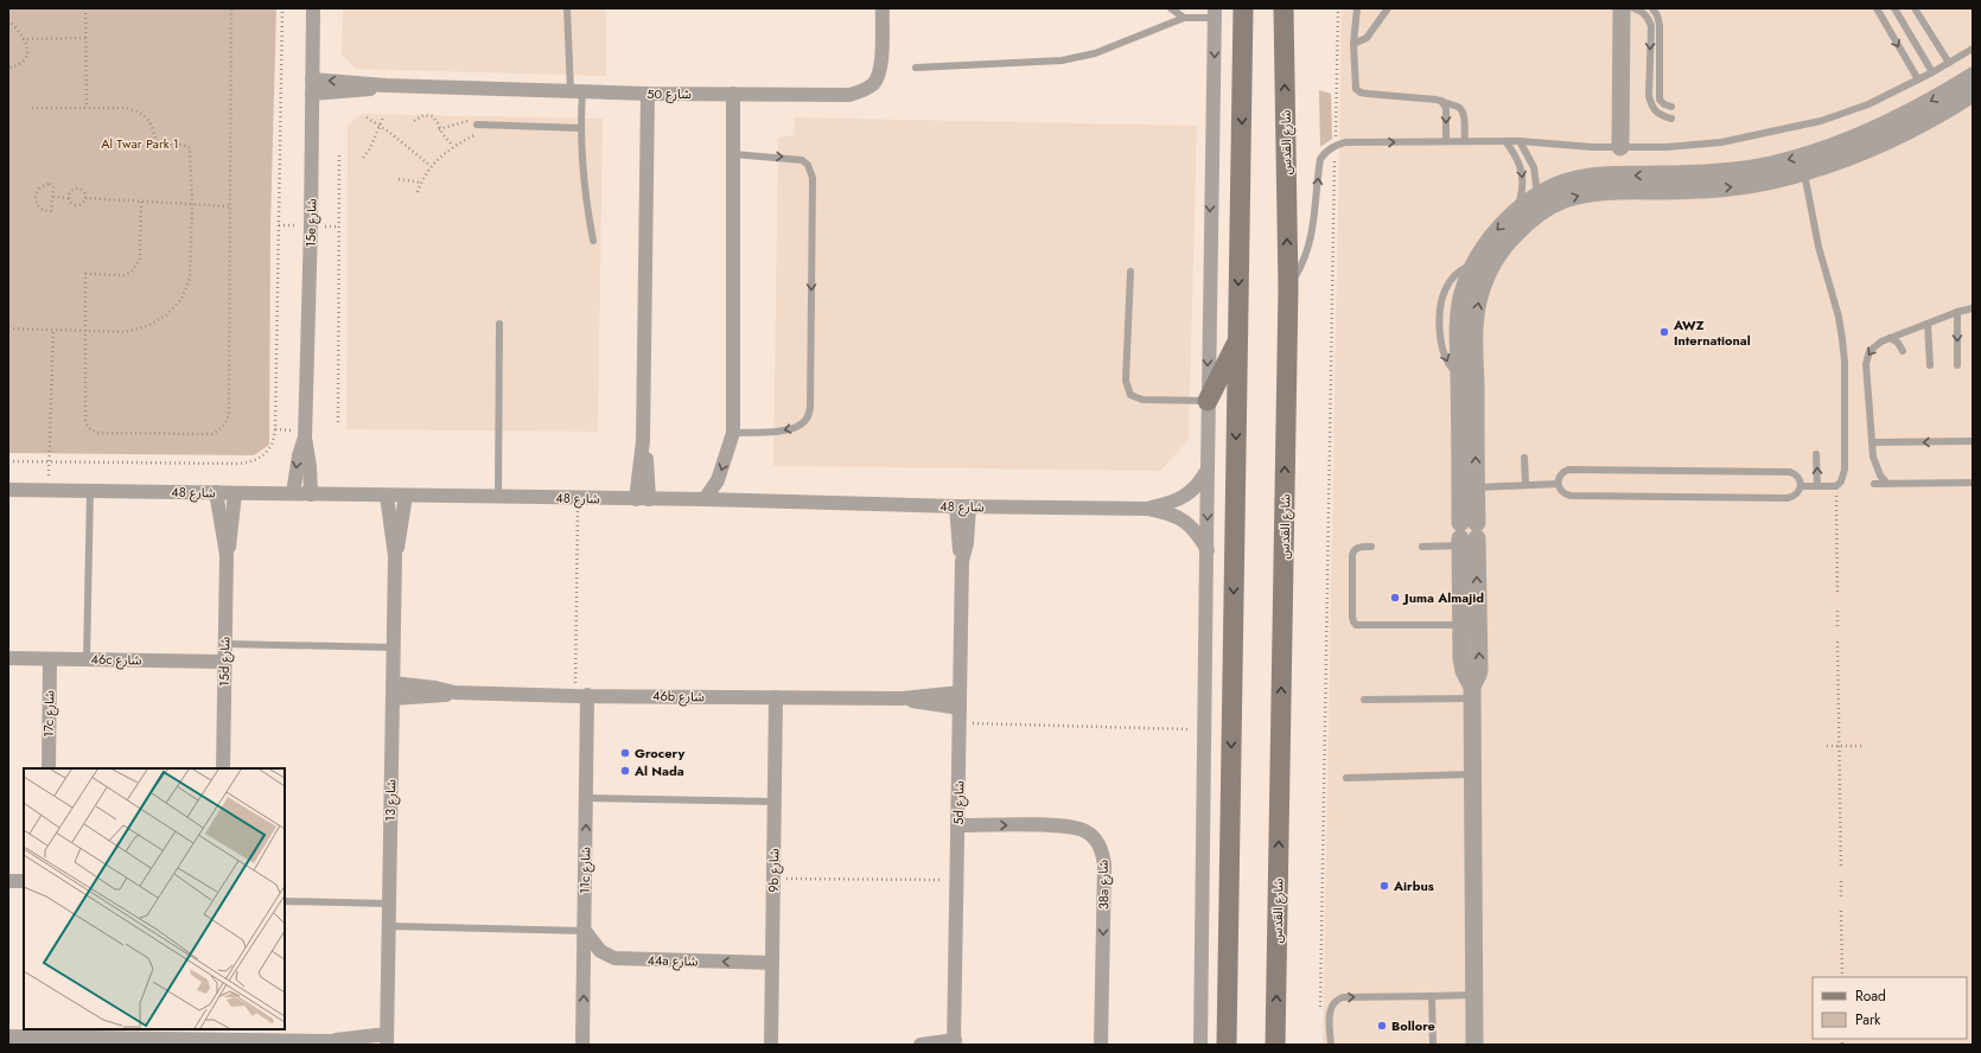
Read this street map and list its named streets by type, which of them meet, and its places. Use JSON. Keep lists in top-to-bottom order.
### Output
{
  "streets": {
    "main road": ["شارع القدس"],
    "street": [
      "شارع 50",
      "15e شارع",
      "شارع 48",
      "46c شارع",
      "15d شارع",
      "46b شارع",
      "17c شارع",
      "شارع 13",
      "5d شارع",
      "11c شارع",
      "9b شارع",
      "38a شارع",
      "44a شارع"
    ]
  },
  "crossings": [
    ["شارع 50", "15e شارع"],
    ["15e شارع", "شارع 48"],
    ["شارع 48", "15d شارع"],
    ["شارع 48", "شارع 13"],
    ["شارع 48", "5d شارع"],
    ["46c شارع", "15d شارع"],
    ["46c شارع", "17c شارع"],
    ["46b شارع", "شارع 13"],
    ["46b شارع", "5d شارع"],
    ["46b شارع", "11c شارع"],
    ["46b شارع", "9b شارع"],
    ["5d شارع", "38a شارع"],
    ["11c شارع", "44a شارع"],
    ["9b شارع", "44a شارع"]
  ],
  "one_way": ["11c شارع", "44a شارع"],
  "parks": ["Al Twar Park 1"],
  "places": [
    "AWZ International",
    "Juma Almajid",
    "Grocery",
    "Al Nada",
    "Airbus",
    "Bollore"
  ],
  "legend": ["Road", "Park"]
}
